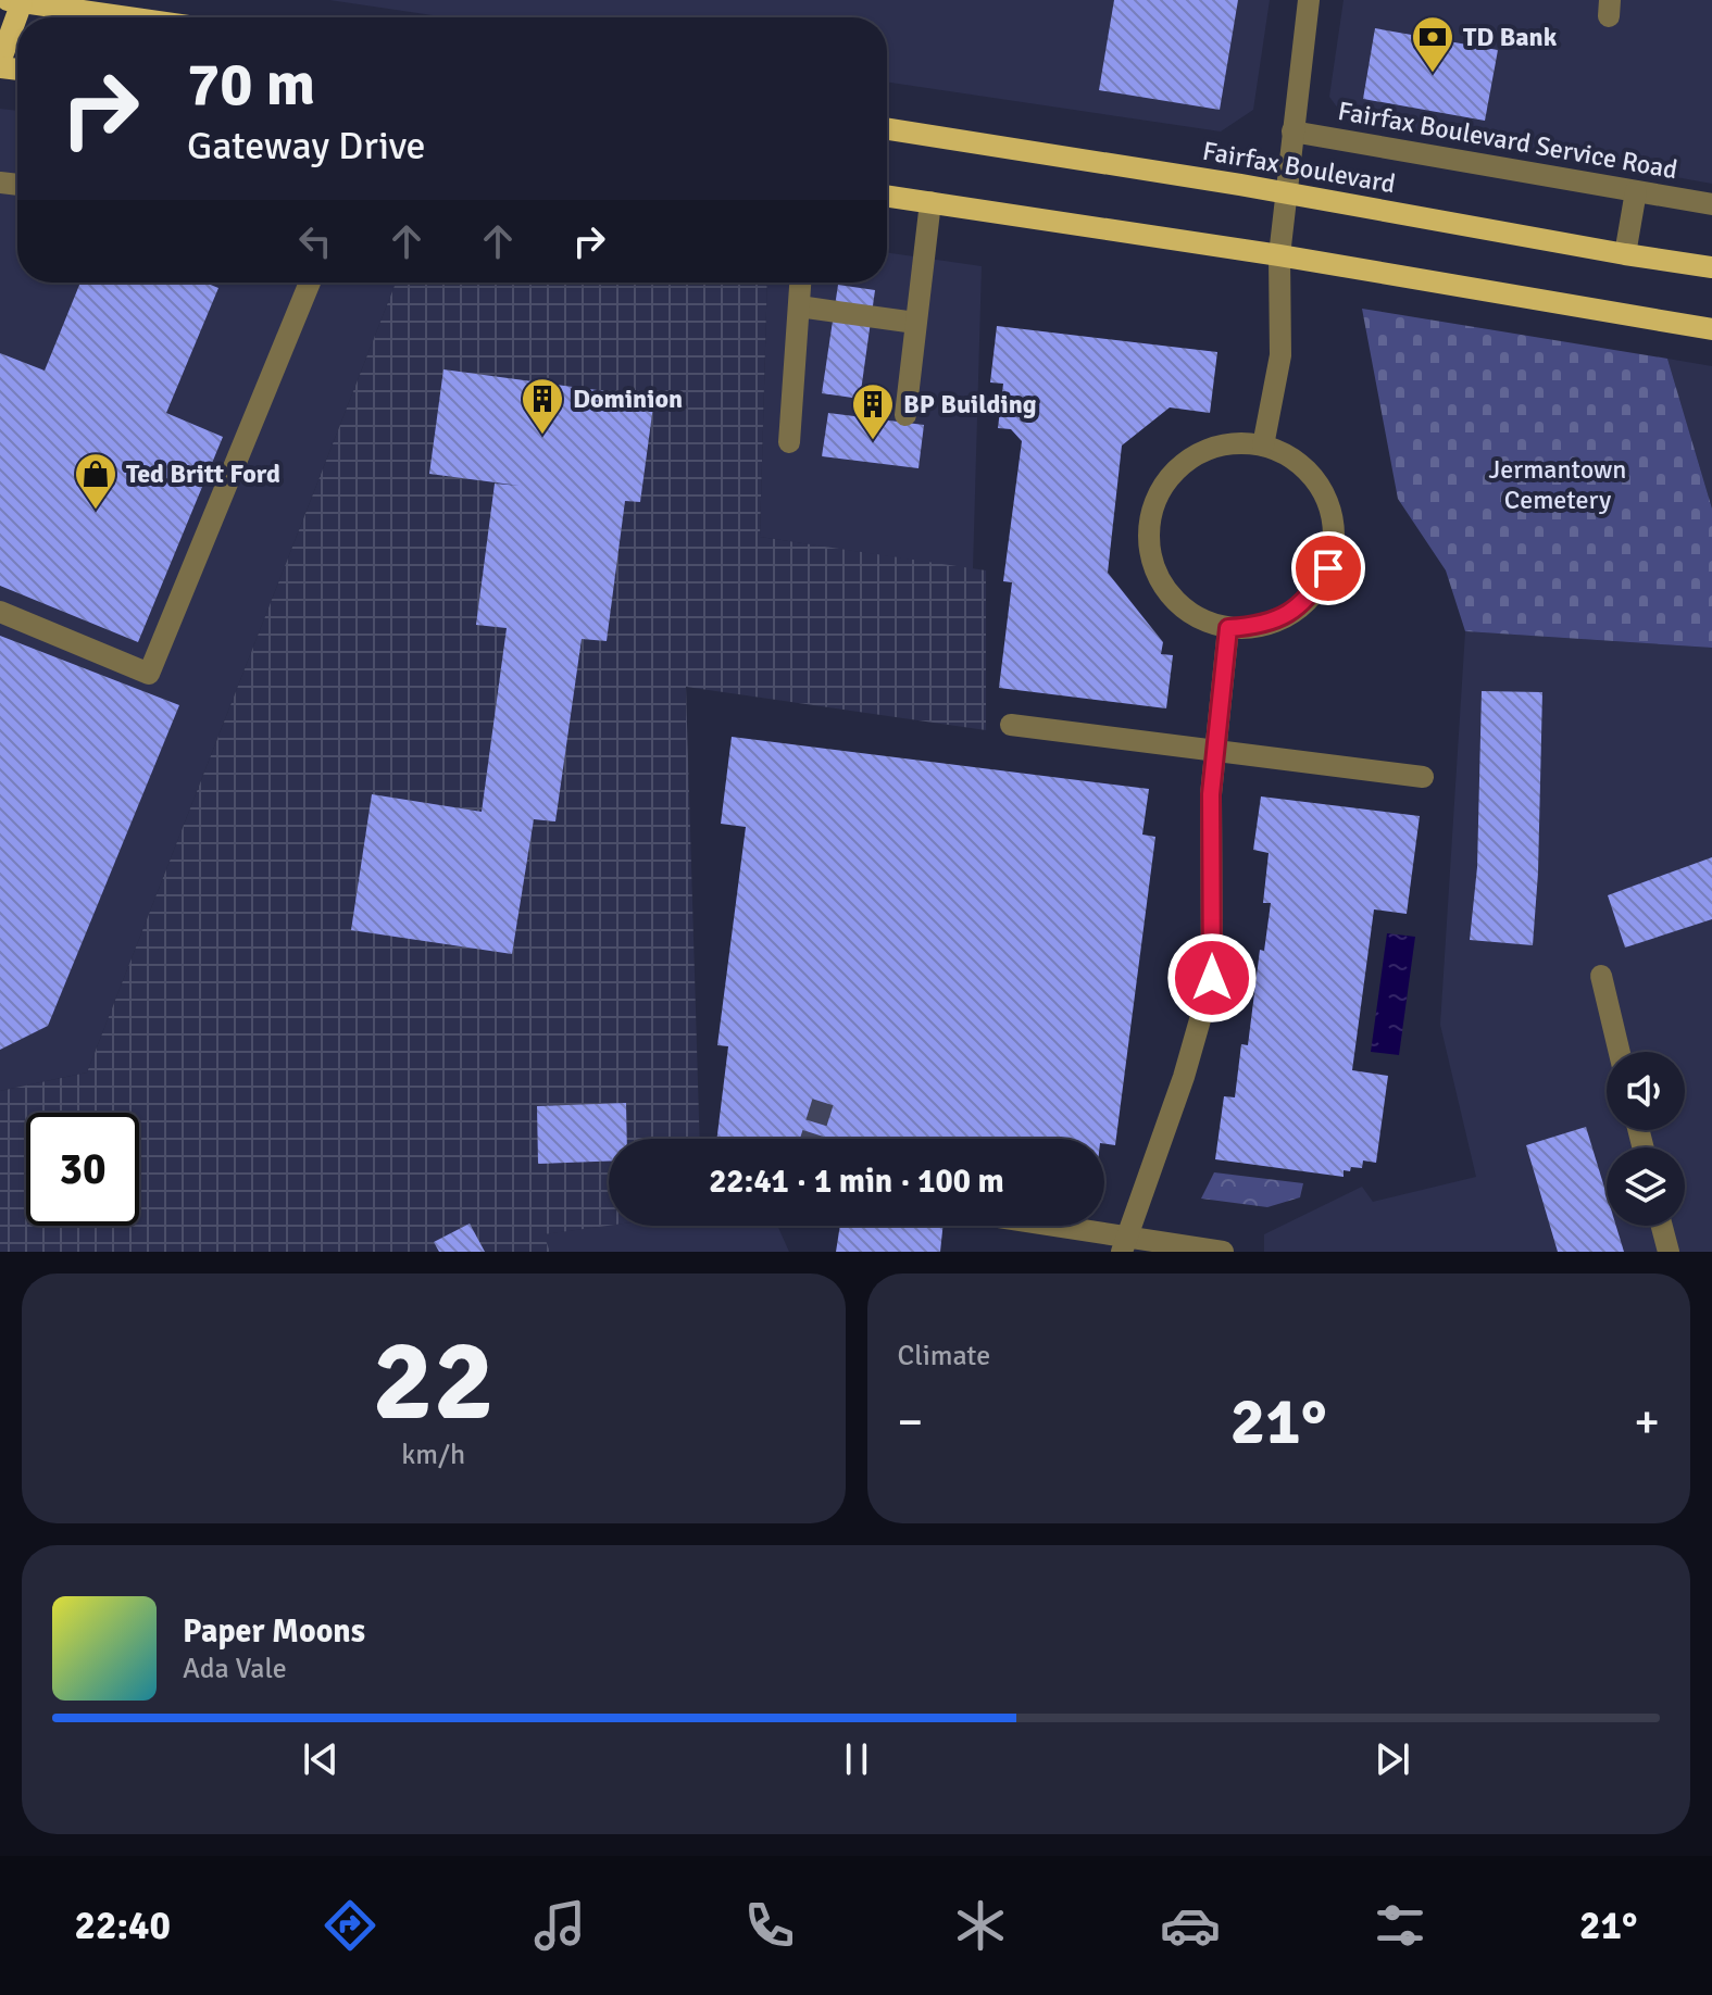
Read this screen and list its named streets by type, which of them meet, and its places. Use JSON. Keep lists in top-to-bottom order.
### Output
{
  "streets": {
    "main road": ["Fairfax Boulevard"],
    "street": ["Fairfax Boulevard Service Road"]
  },
  "parks": ["Jermantown Cemetery"],
  "places": {
    "bank": ["TD Bank"],
    "building": ["Dominion", "BP Building"],
    "shop": ["Ted Britt Ford"]
  },
  "page": {
    "turn": ["70 m", "Gateway Drive"],
    "limit": "30",
    "trip": "22:41 · 1 min · 100 m",
    "tile": [
      ["22", "km/h"],
      "Climate"
    ],
    "heat": ["−", "21°", "+"],
    "song": ["Paper Moons", "Ada Vale"],
    "tabs": ["22:40", "21°"]
  }
}
